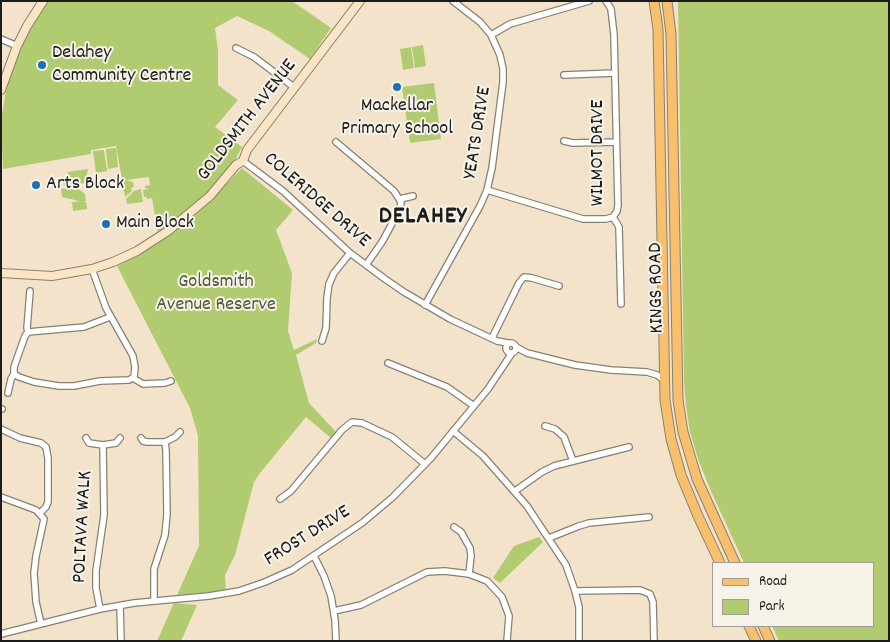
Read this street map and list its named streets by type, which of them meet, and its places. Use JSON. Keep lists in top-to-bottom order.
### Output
{
  "streets": {
    "main road": ["KINGS ROAD"],
    "street": [
      "GOLDSMITH AVENUE",
      "YEATS DRIVE",
      "WILMOT DRIVE",
      "COLERIDGE DRIVE",
      "POLTAVA WALK",
      "FROST DRIVE"
    ]
  },
  "crossings": [
    ["GOLDSMITH AVENUE", "COLERIDGE DRIVE"],
    ["YEATS DRIVE", "COLERIDGE DRIVE"],
    ["COLERIDGE DRIVE", "KINGS ROAD"],
    ["COLERIDGE DRIVE", "FROST DRIVE"],
    ["POLTAVA WALK", "FROST DRIVE"]
  ],
  "districts": ["DELAHEY"],
  "parks": ["Goldsmith Avenue Reserve"],
  "places": [
    "Delahey Community Centre",
    "Mackellar Primary School",
    "Arts Block",
    "Main Block"
  ],
  "legend": ["Road", "Park"]
}
